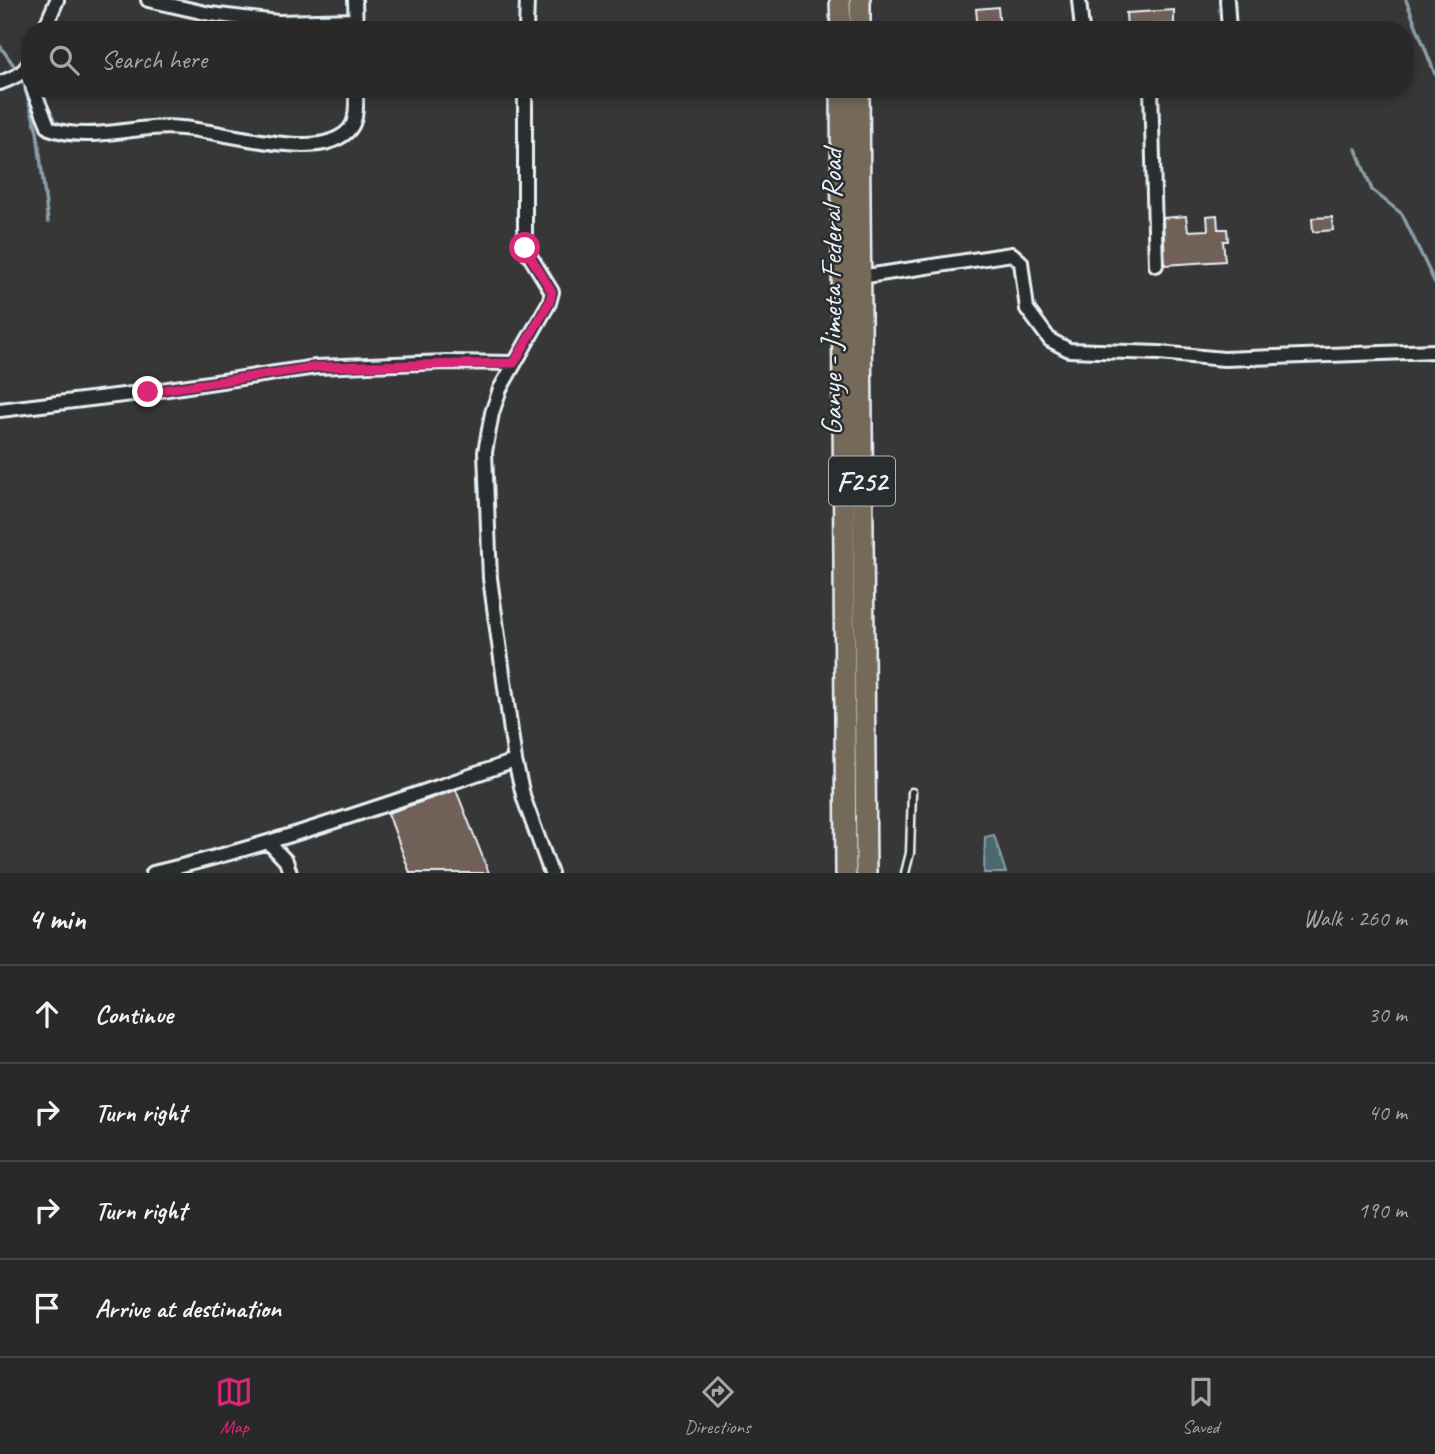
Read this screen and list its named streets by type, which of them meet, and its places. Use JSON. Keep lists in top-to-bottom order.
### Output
{
  "streets": {
    "main road": ["Ganye - Jimeta Federal Road", "F252"]
  },
  "page": {
    "search": "Search here",
    "heading": ["4 min", "Walk · 260 m"],
    "list": [
      ["Continue", "30 m"],
      ["Turn right", "40 m"],
      ["Turn right", "190 m"],
      "Arrive at destination"
    ],
    "nav": ["Map", "Directions", "Saved"]
  }
}
